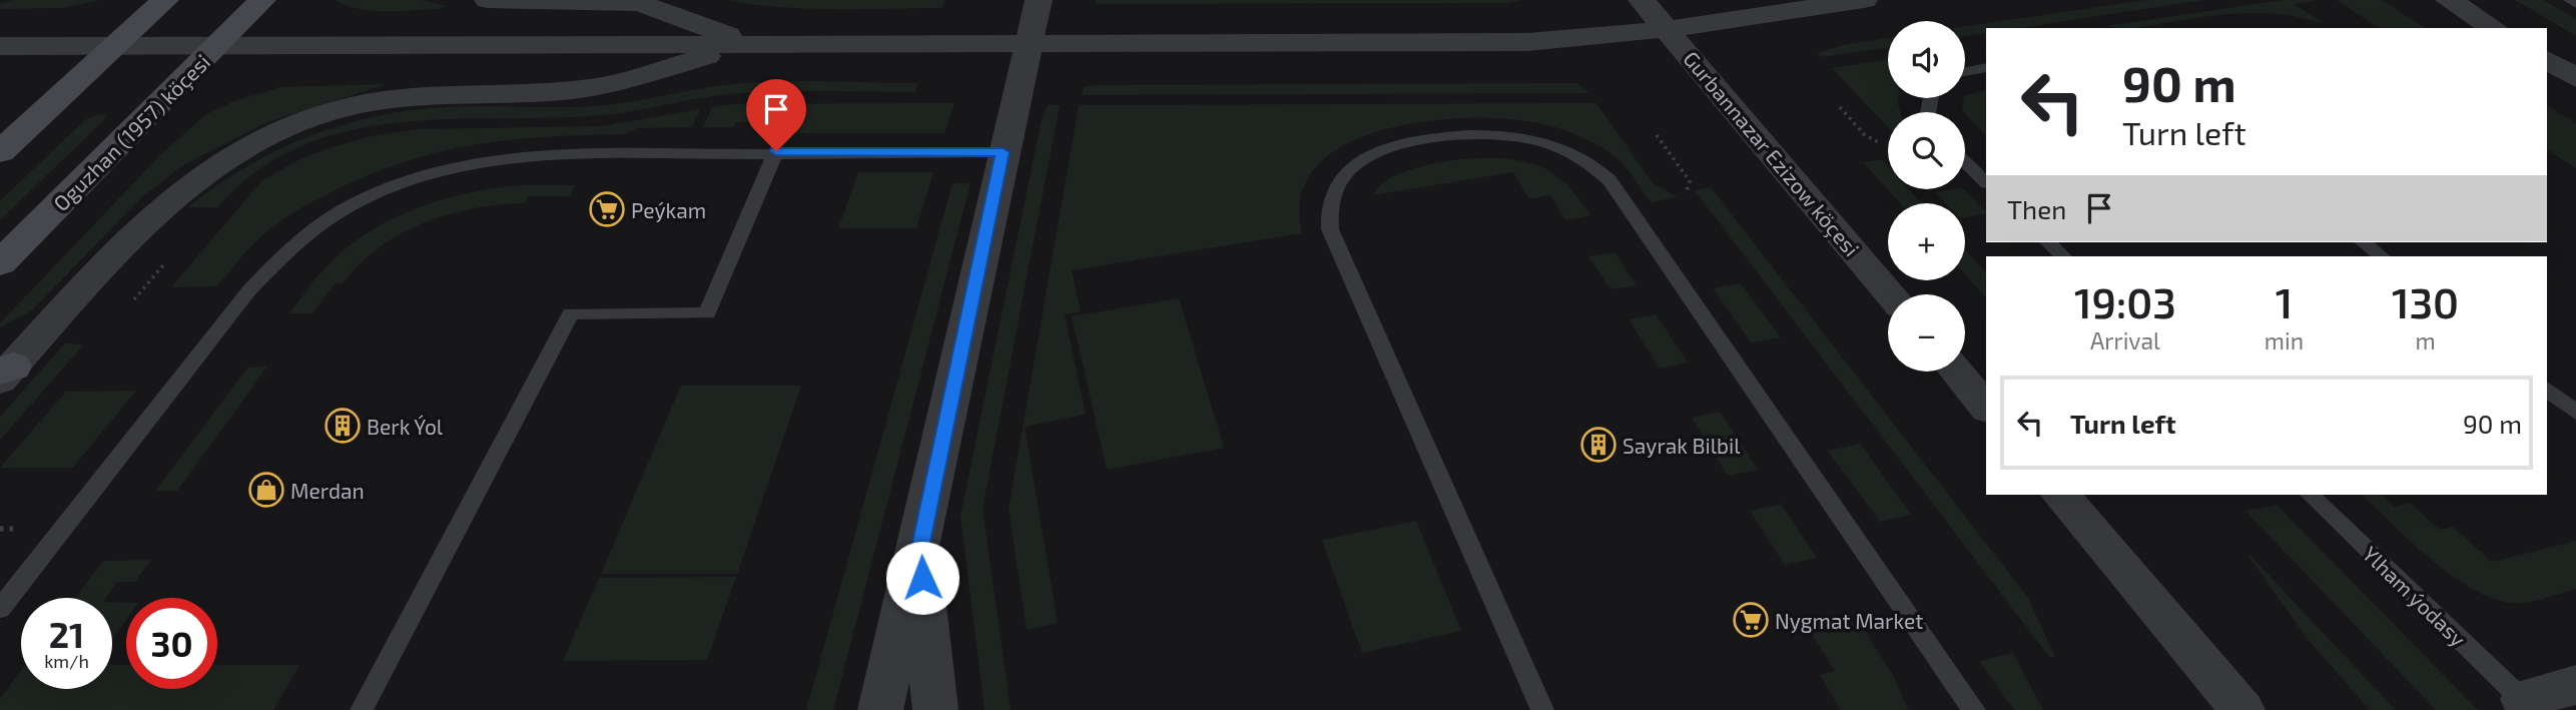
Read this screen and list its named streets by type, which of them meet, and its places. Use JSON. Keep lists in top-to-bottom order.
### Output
{
  "streets": {
    "main road": ["Oguzhan (1957) köçesi"],
    "street": ["Gurbannazar Ezizow köçesi", "Ylham ýodasy"]
  },
  "places": {
    "supermarket": ["Peýkam", "Nygmat Market"],
    "building": ["Berk Ýol", "Sayrak Bilbil"],
    "shop": ["Merdan"]
  },
  "page": {
    "map_buttons": ["+", "−"],
    "turn": ["90 m", "Turn left"],
    "then": "Then",
    "eta": [
      "19:03",
      "Arrival",
      "1",
      "min",
      "130",
      "m"
    ],
    "list": [
      {
        "name": "Turn left",
        "value": "90 m"
      }
    ],
    "speed": "21 km/h",
    "limit": "30"
  }
}
